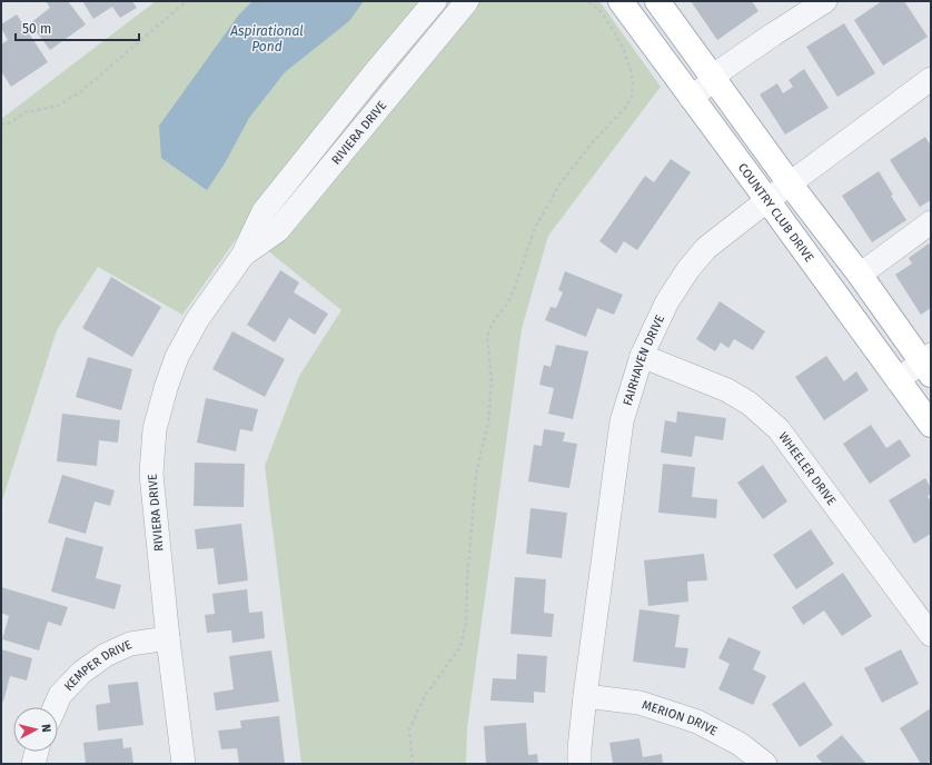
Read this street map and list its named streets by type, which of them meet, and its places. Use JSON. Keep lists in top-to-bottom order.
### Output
{
  "streets": {
    "main road": ["COUNTRY CLUB DRIVE"],
    "street": [
      "RIVIERA DRIVE",
      "FAIRHAVEN DRIVE",
      "WHEELER DRIVE",
      "KEMPER DRIVE",
      "MERION DRIVE"
    ]
  },
  "crossings": [
    ["RIVIERA DRIVE", "KEMPER DRIVE"],
    ["COUNTRY CLUB DRIVE", "FAIRHAVEN DRIVE"],
    ["FAIRHAVEN DRIVE", "WHEELER DRIVE"],
    ["FAIRHAVEN DRIVE", "MERION DRIVE"]
  ],
  "water": ["Aspirational Pond"],
  "scale_bar": "50 m",
  "north": "right"
}
